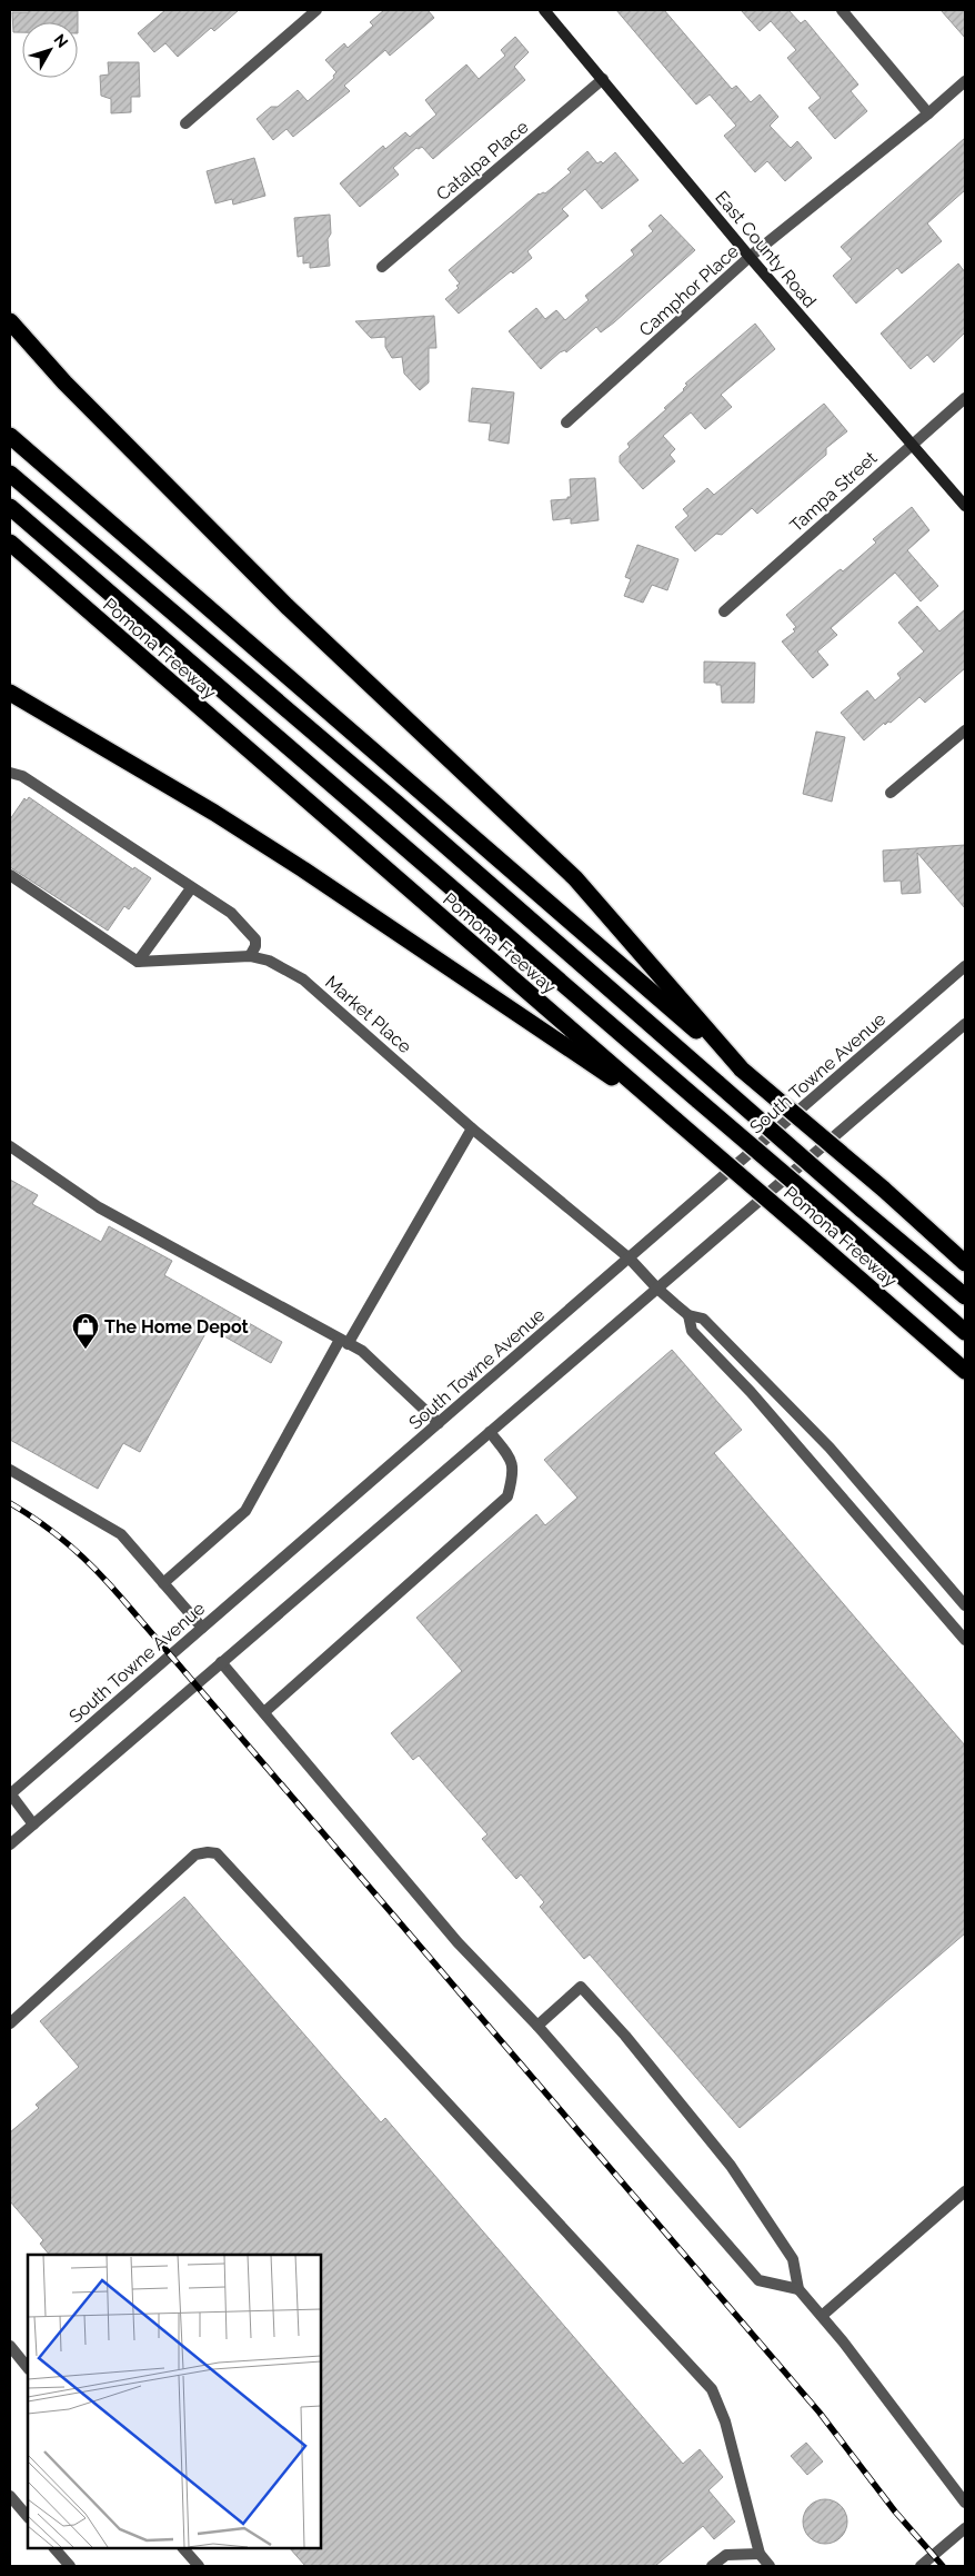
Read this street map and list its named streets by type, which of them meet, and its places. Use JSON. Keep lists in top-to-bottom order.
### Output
{
  "streets": {
    "highway": ["Pomona Freeway"],
    "street": [
      "Catalpa Place",
      "East County Road",
      "Camphor Place",
      "Tampa Street",
      "Market Place",
      "South Towne Avenue"
    ]
  },
  "crossings": [
    ["Catalpa Place", "East County Road"],
    ["East County Road", "Camphor Place"],
    ["East County Road", "Tampa Street"],
    ["Market Place", "South Towne Avenue"]
  ],
  "places": {
    "shop": ["The Home Depot"]
  },
  "north": "top right"
}
